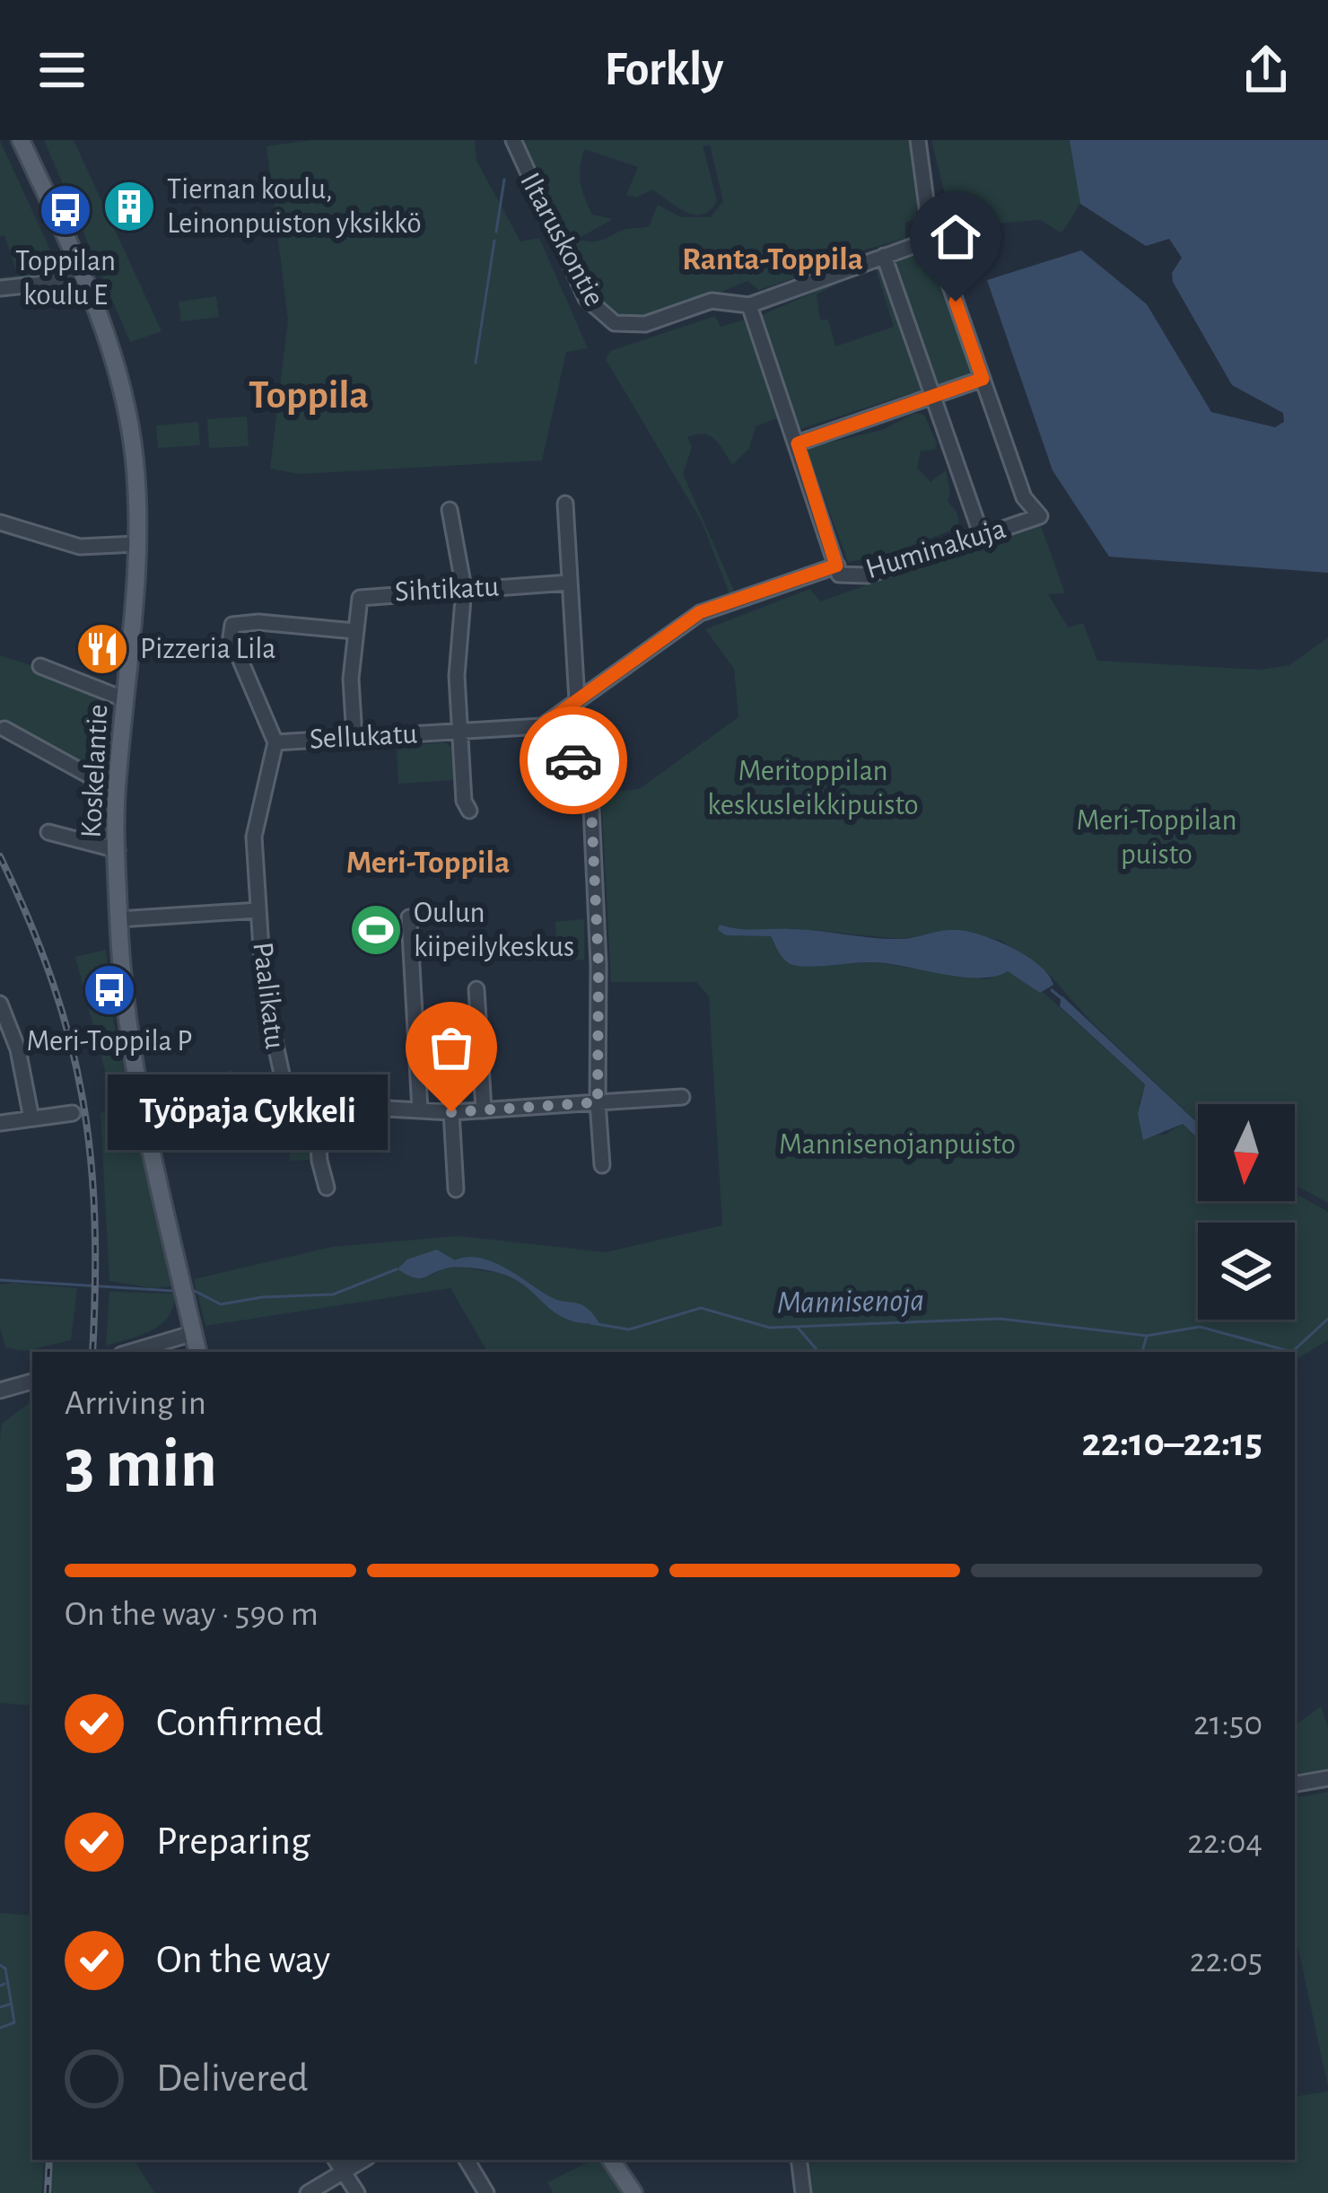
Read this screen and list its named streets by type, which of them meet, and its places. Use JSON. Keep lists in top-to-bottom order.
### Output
{
  "streets": {
    "main road": ["Koskelantie"],
    "street": [
      "Iltaruskontie",
      "Huminakuja",
      "Sihtikatu",
      "Sellukatu",
      "Paalikatu"
    ]
  },
  "crossings": [
    ["Sellukatu", "Paalikatu"]
  ],
  "districts": ["Ranta-Toppila", "Toppila", "Meri-Toppila"],
  "water": ["Mannisenoja"],
  "parks": ["Meritoppilan keskusleikkipuisto", "Meri-Toppilan puisto", "Mannisenojanpuisto"],
  "places": {
    "building": ["Tiernan koulu, Leinonpuiston yksikkö"],
    "bus stop": ["Toppilan koulu E", "Meri-Toppila P"],
    "restaurant": ["Pizzeria Lila"],
    "sports": ["Oulun kiipeilykeskus"],
    "other": ["Työpaja Cykkeli"]
  },
  "north": "bottom",
  "page": {
    "header": "Forkly",
    "bubble": "Työpaja Cykkeli",
    "heading": ["3 min", "Arriving in", "22:10–22:15"],
    "bar": "On the way · 590 m",
    "list": [
      ["Confirmed", "21:50"],
      ["Preparing", "22:04"],
      ["On the way", "22:05"],
      "Delivered"
    ]
  }
}
